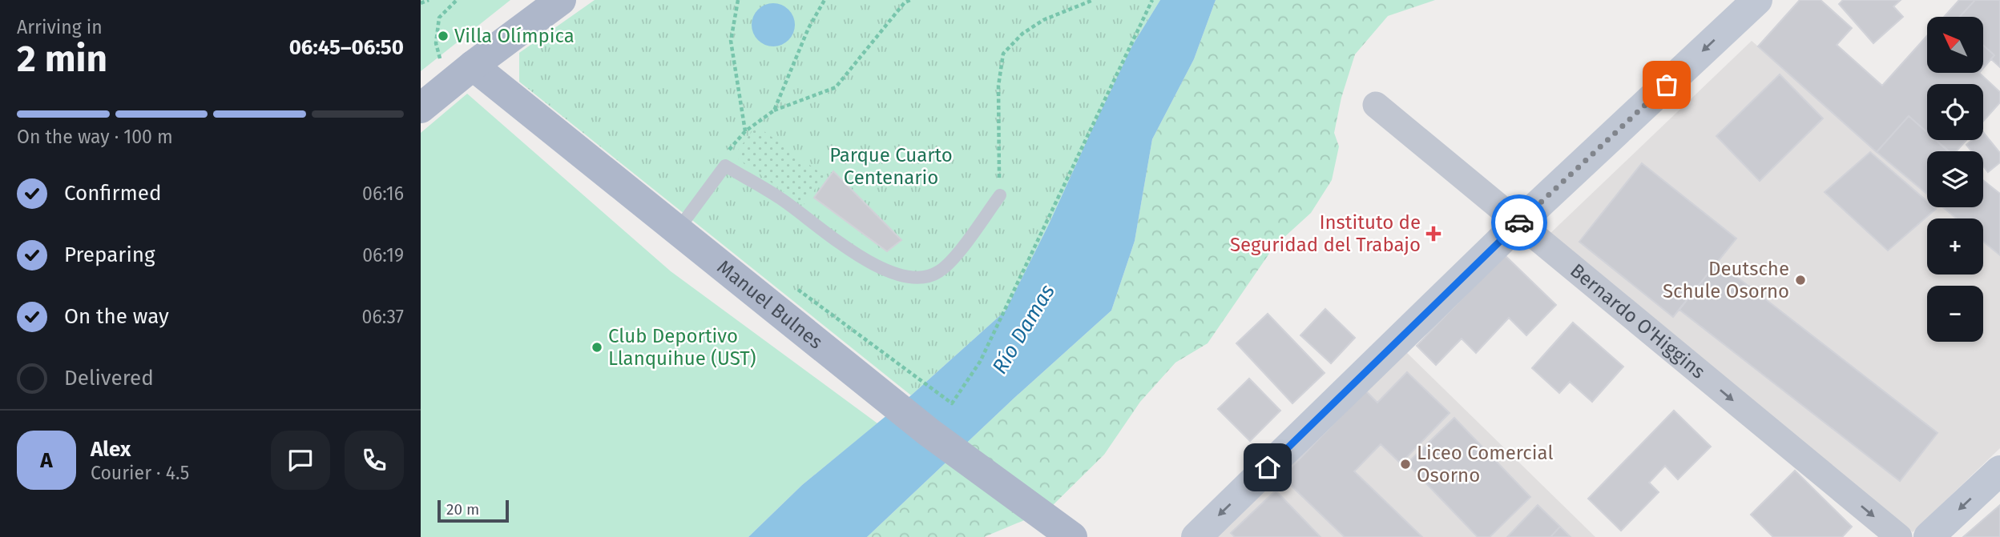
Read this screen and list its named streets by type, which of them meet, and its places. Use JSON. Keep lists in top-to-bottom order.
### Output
{
  "streets": {
    "main road": ["Manuel Bulnes"],
    "street": ["Bernardo O'Higgins"]
  },
  "one_way": ["Bernardo O'Higgins"],
  "water": ["Río Damas"],
  "parks": ["Parque Cuarto Centenario"],
  "places": {
    "other": [
      "Villa Olímpica",
      "Deutsche Schule Osorno",
      "Club Deportivo Llanquihue (UST)",
      "Liceo Comercial Osorno"
    ],
    "health": ["Instituto de Seguridad del Trabajo"]
  },
  "scale_bar": "20 m",
  "north": "top left",
  "page": {
    "heading": ["2 min", "Arriving in", "06:45–06:50"],
    "panel": ["Alex", "Courier · 4.5"],
    "map_buttons": ["+", "−"],
    "bar": "On the way · 100 m",
    "list": [
      ["Confirmed", "06:16"],
      ["Preparing", "06:19"],
      ["On the way", "06:37"],
      "Delivered"
    ],
    "round": "A",
    "scale": "20 m"
  }
}
